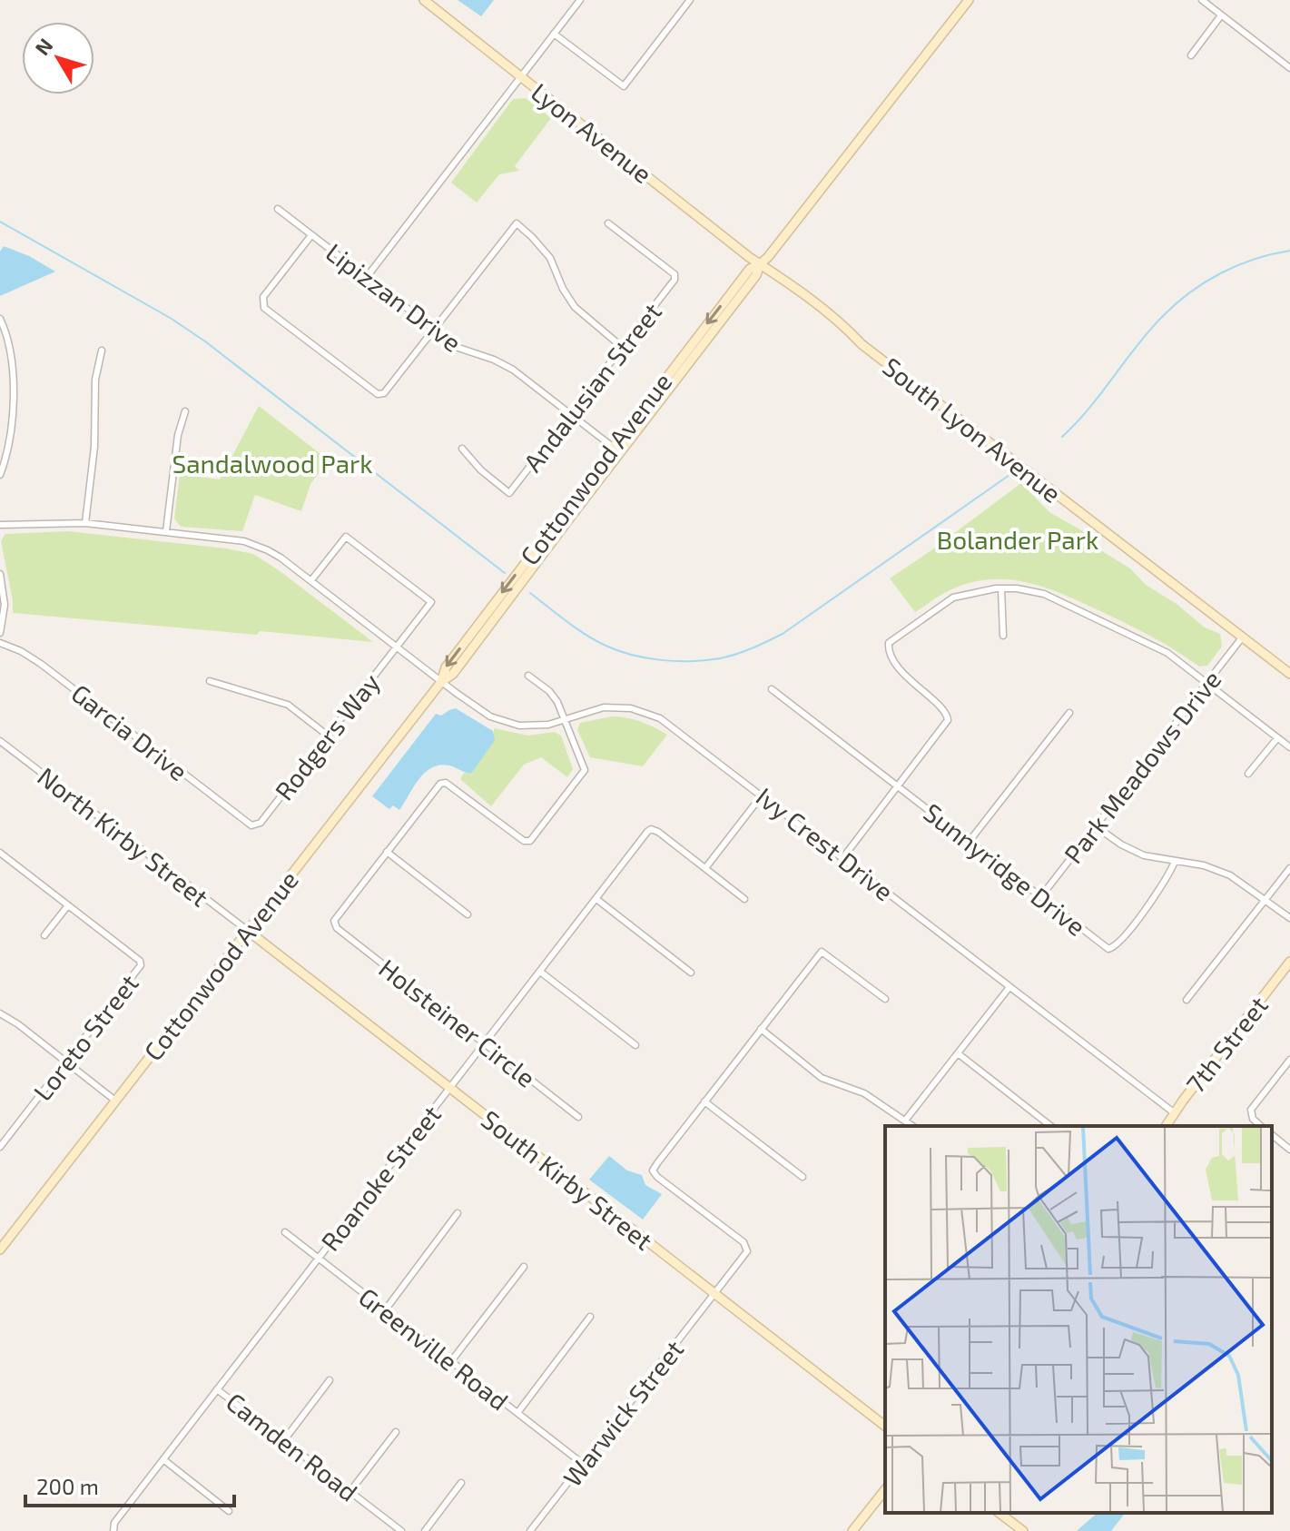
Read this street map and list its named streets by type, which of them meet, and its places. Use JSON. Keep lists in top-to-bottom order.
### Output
{
  "streets": {
    "street": [
      "Lyon Avenue",
      "Lipizzan Drive",
      "Andalusian Street",
      "South Lyon Avenue",
      "Cottonwood Avenue",
      "Garcia Drive",
      "Rodgers Way",
      "Park Meadows Drive",
      "North Kirby Street",
      "Ivy Crest Drive",
      "Sunnyridge Drive",
      "Holsteiner Circle",
      "Loreto Street",
      "7th Street",
      "Roanoke Street",
      "South Kirby Street",
      "Greenville Road",
      "Warwick Street",
      "Camden Road"
    ]
  },
  "crossings": [
    ["Lyon Avenue", "South Lyon Avenue"],
    ["Lyon Avenue", "Cottonwood Avenue"],
    ["Lipizzan Drive", "Andalusian Street"],
    ["Lipizzan Drive", "Cottonwood Avenue"],
    ["South Lyon Avenue", "Cottonwood Avenue"],
    ["South Lyon Avenue", "Park Meadows Drive"],
    ["Cottonwood Avenue", "North Kirby Street"],
    ["Cottonwood Avenue", "Ivy Crest Drive"],
    ["Cottonwood Avenue", "South Kirby Street"],
    ["Garcia Drive", "Rodgers Way"],
    ["Rodgers Way", "Ivy Crest Drive"],
    ["Park Meadows Drive", "Sunnyridge Drive"],
    ["North Kirby Street", "South Kirby Street"],
    ["Ivy Crest Drive", "7th Street"],
    ["Holsteiner Circle", "Roanoke Street"],
    ["Roanoke Street", "South Kirby Street"],
    ["Roanoke Street", "Greenville Road"],
    ["Roanoke Street", "Camden Road"],
    ["South Kirby Street", "Warwick Street"],
    ["Greenville Road", "Warwick Street"]
  ],
  "parks": ["Sandalwood Park", "Bolander Park"],
  "scale_bar": "200 m",
  "north": "top left"
}
